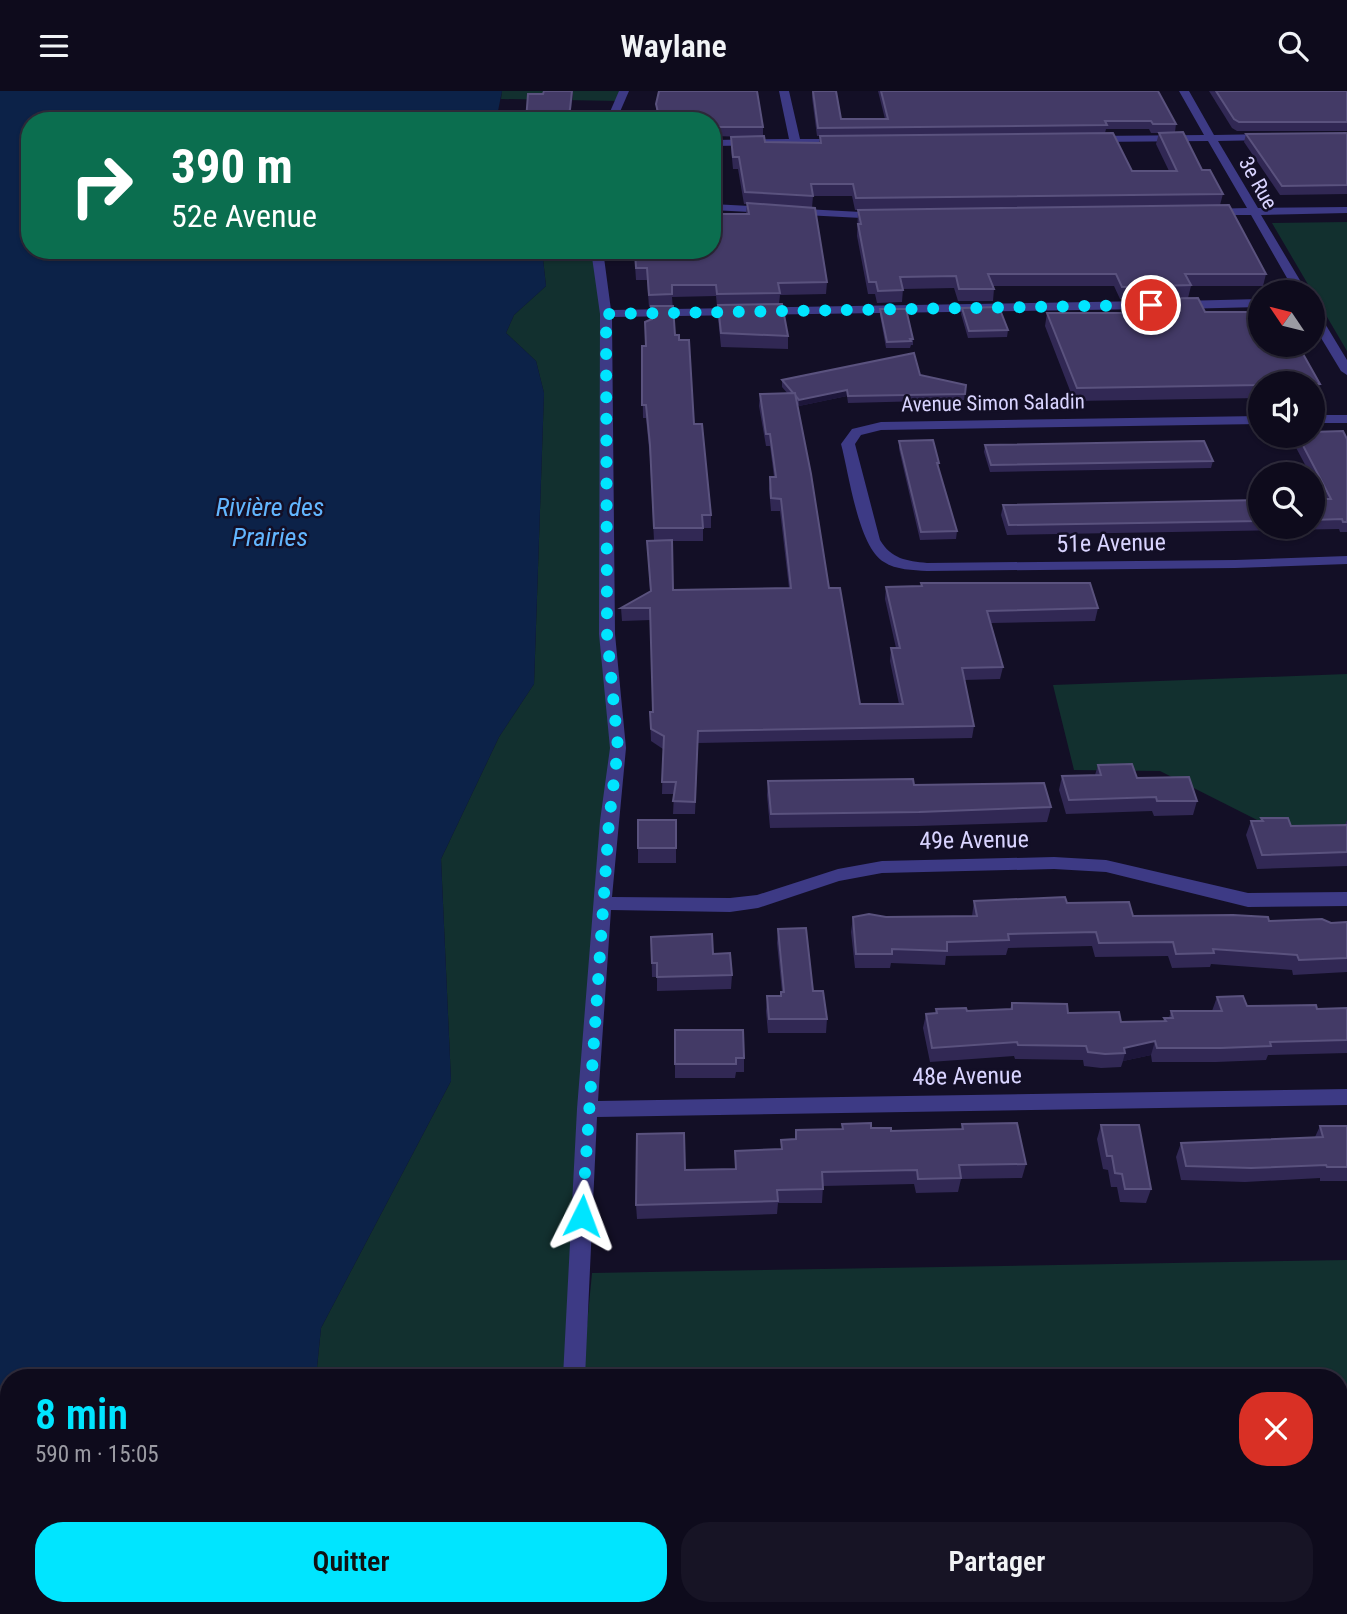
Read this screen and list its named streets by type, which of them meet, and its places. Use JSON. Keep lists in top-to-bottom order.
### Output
{
  "streets": {
    "street": [
      "3e Rue",
      "Avenue Simon Saladin",
      "51e Avenue",
      "49e Avenue",
      "48e Avenue"
    ]
  },
  "crossings": [
    ["Avenue Simon Saladin", "51e Avenue"]
  ],
  "water": ["Rivière des Prairies"],
  "north": "top left",
  "page": {
    "header": "Waylane",
    "turn": ["390 m", "52e Avenue"],
    "heading": ["8 min", "590 m · 15:05"],
    "buttons": ["Quitter", "Partager"]
  }
}
